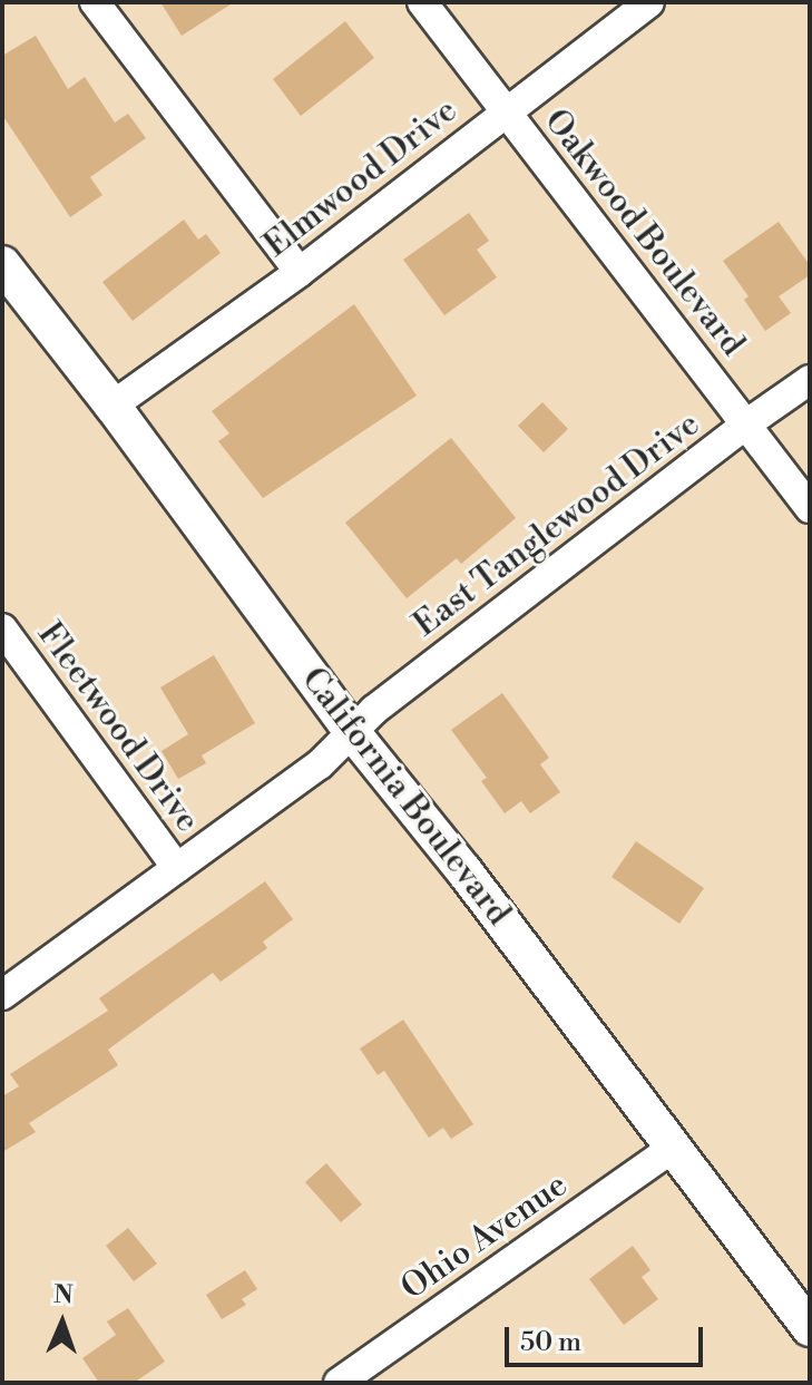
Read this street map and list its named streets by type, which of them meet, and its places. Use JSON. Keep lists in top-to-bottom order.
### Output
{
  "streets": {
    "street": [
      "Elmwood Drive",
      "Oakwood Boulevard",
      "East Tanglewood Drive",
      "Fleetwood Drive",
      "California Boulevard",
      "Ohio Avenue"
    ]
  },
  "crossings": [
    ["Elmwood Drive", "Oakwood Boulevard"],
    ["Elmwood Drive", "California Boulevard"],
    ["Oakwood Boulevard", "East Tanglewood Drive"],
    ["East Tanglewood Drive", "Fleetwood Drive"],
    ["East Tanglewood Drive", "California Boulevard"],
    ["California Boulevard", "Ohio Avenue"]
  ],
  "scale_bar": "50 m",
  "north": "top"
}
